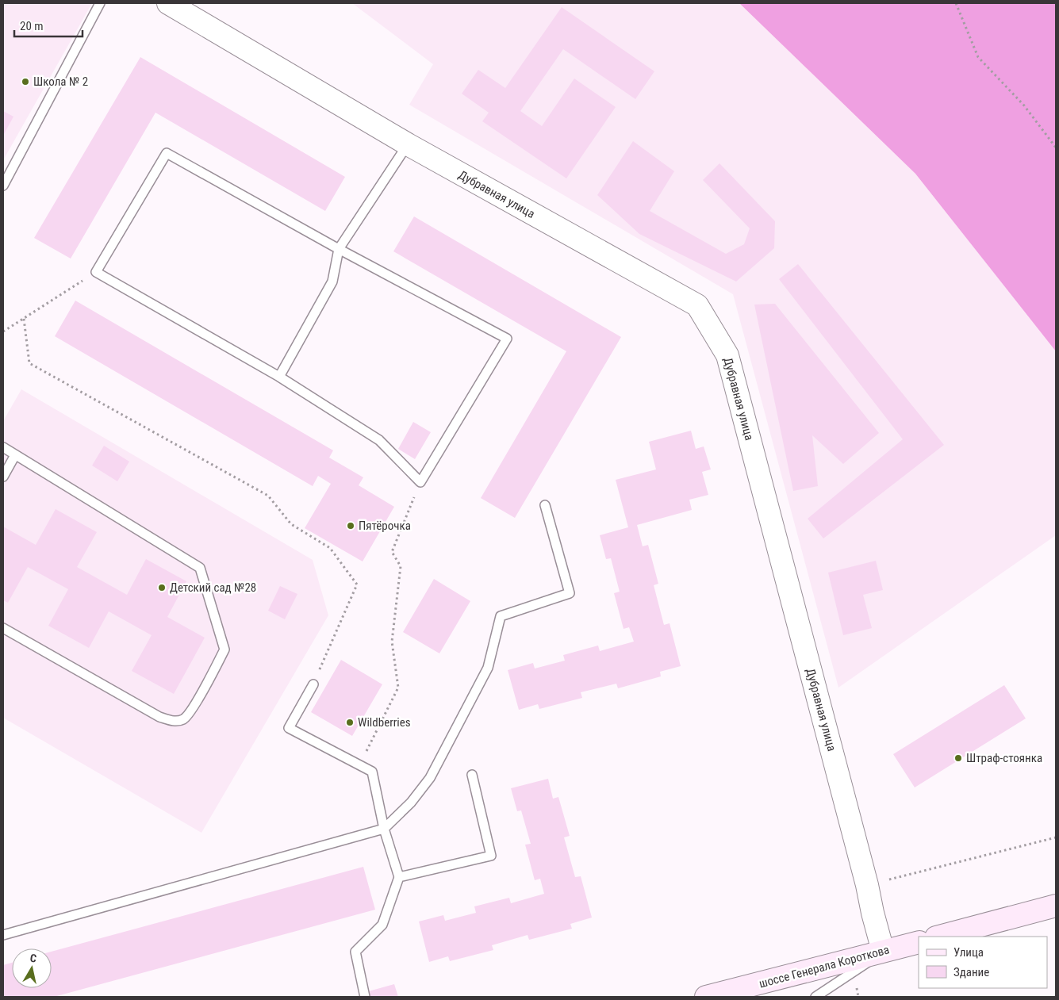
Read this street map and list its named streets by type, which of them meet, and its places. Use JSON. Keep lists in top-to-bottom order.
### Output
{
  "streets": {
    "main road": ["шоссе Генерала Короткова"],
    "street": ["Дубравная улица"]
  },
  "crossings": [
    ["Дубравная улица", "шоссе Генерала Короткова"]
  ],
  "places": [
    "Школа № 2",
    "Пятёрочка",
    "Детский сад №28",
    "Wildberries",
    "Штраф-стоянка"
  ],
  "legend": ["Улица", "Здание"],
  "scale_bar": "20 m",
  "north": "top"
}
